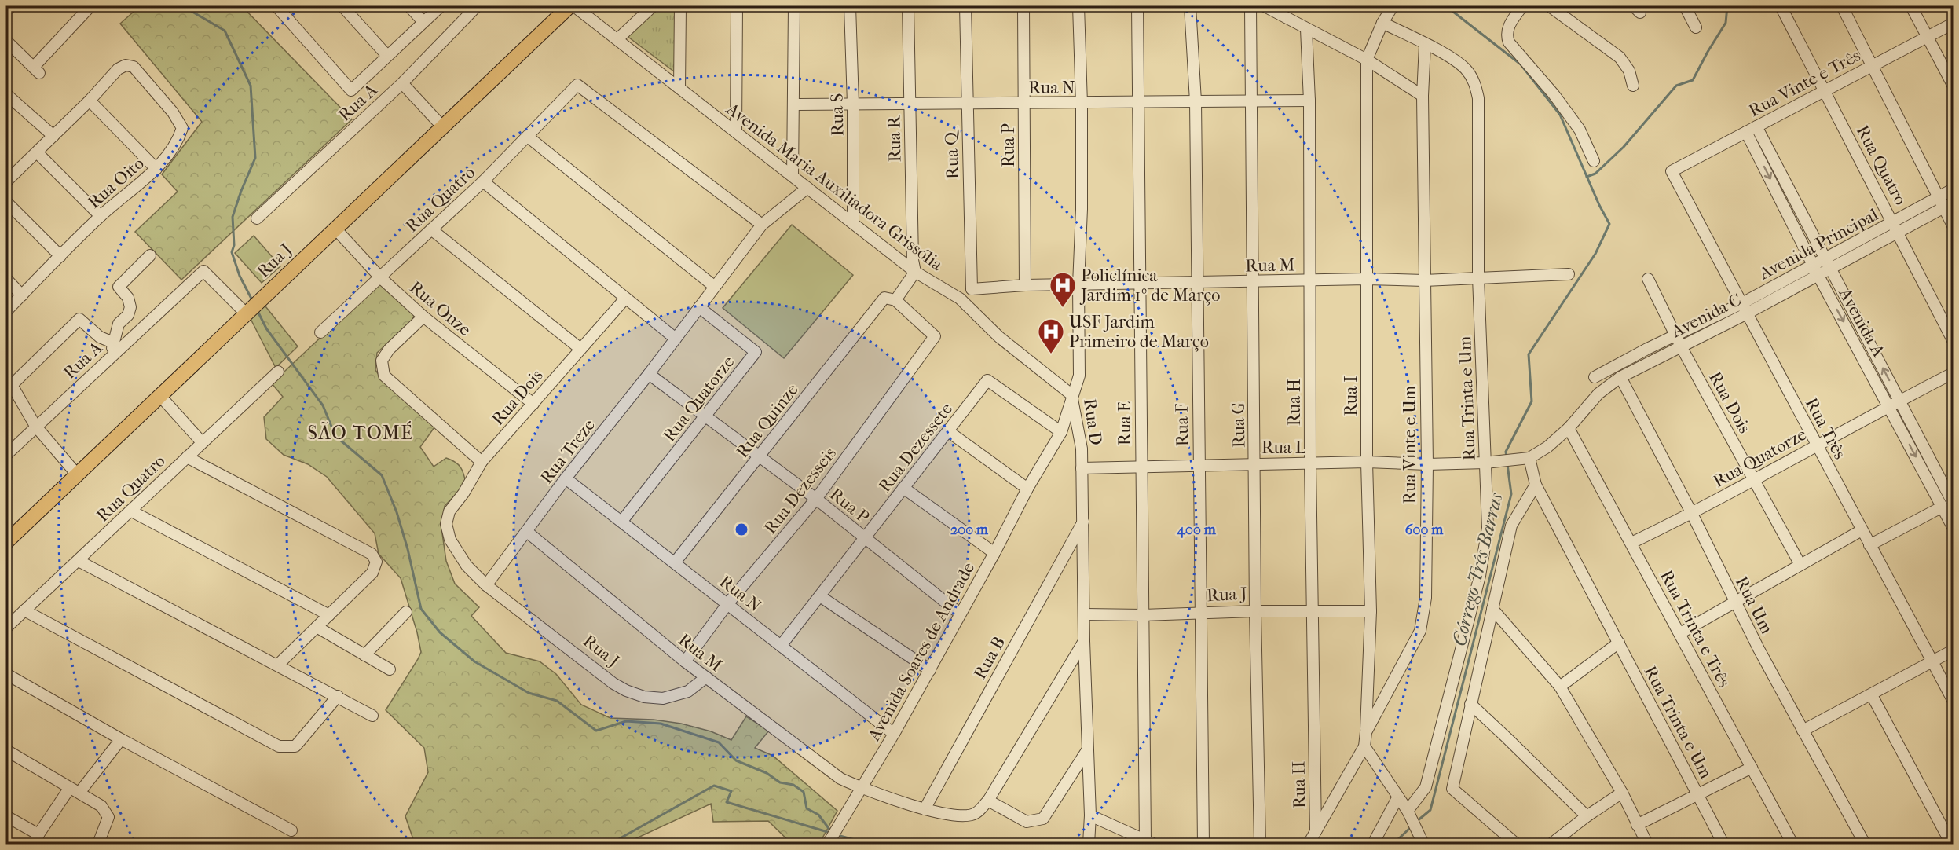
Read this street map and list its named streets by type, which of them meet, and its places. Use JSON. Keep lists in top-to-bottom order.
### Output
{
  "streets": {
    "main road": ["Rua J"],
    "street": [
      "Rua Vinte e Três",
      "Rua N",
      "Rua A",
      "Rua S",
      "Rua R",
      "Rua P",
      "Rua Q",
      "Rua Quatro",
      "Rua Oito",
      "Avenida Maria Auxiliadora Grissólia",
      "Avenida Principal",
      "Rua M",
      "Rua Onze",
      "Avenida C",
      "Avenida A",
      "Rua I",
      "Rua Dois",
      "Rua Quatorze",
      "Rua Trinta e Um",
      "Rua H",
      "Rua Quinze",
      "Rua D",
      "Rua E",
      "Rua F",
      "Rua G",
      "Rua Três",
      "Rua Vinte e Um",
      "Rua Dezessete",
      "Rua L",
      "Rua Treze",
      "Rua Dezesseis",
      "Rua Um",
      "Rua Trinta e Três",
      "Avenida Soares de Andrade",
      "Rua B"
    ]
  },
  "crossings": [
    ["Rua Vinte e Três", "Rua Quatro"],
    ["Rua Vinte e Três", "Avenida A"],
    ["Rua Vinte e Três", "Rua Três"],
    ["Rua N", "Rua S"],
    ["Rua N", "Rua R"],
    ["Rua N", "Rua P"],
    ["Rua N", "Rua Q"],
    ["Rua N", "Rua Quatorze"],
    ["Rua N", "Rua H"],
    ["Rua N", "Rua Quinze"],
    ["Rua N", "Rua D"],
    ["Rua N", "Rua E"],
    ["Rua N", "Rua F"],
    ["Rua N", "Rua G"],
    ["Rua N", "Rua Dezessete"],
    ["Rua N", "Rua Treze"],
    ["Rua N", "Rua Dezesseis"],
    ["Rua N", "Avenida Soares de Andrade"],
    ["Rua A", "Rua J"],
    ["Rua S", "Avenida Maria Auxiliadora Grissólia"],
    ["Rua R", "Avenida Maria Auxiliadora Grissólia"],
    ["Rua R", "Rua Quinze"],
    ["Rua P", "Rua M"],
    ["Rua P", "Rua Quatorze"],
    ["Rua P", "Rua Quinze"],
    ["Rua P", "Rua Dezessete"],
    ["Rua P", "Rua Treze"],
    ["Rua P", "Rua Dezesseis"],
    ["Rua P", "Avenida Soares de Andrade"],
    ["Rua Q", "Rua M"],
    ["Rua Quatro", "Avenida Principal"],
    ["Rua Quatro", "Rua Onze"],
    ["Rua Quatro", "Avenida C"],
    ["Rua Quatro", "Rua Treze"],
    ["Avenida Maria Auxiliadora Grissólia", "Rua Quinze"],
    ["Avenida Maria Auxiliadora Grissólia", "Rua D"],
    ["Avenida Maria Auxiliadora Grissólia", "Rua Treze"],
    ["Avenida Maria Auxiliadora Grissólia", "Avenida Soares de Andrade"],
    ["Avenida Principal", "Avenida C"],
    ["Avenida Principal", "Avenida A"],
    ["Avenida Principal", "Rua Dois"],
    ["Avenida Principal", "Rua Três"],
    ["Rua J", "Rua M"],
    ["Rua J", "Rua Onze"],
    ["Rua J", "Rua I"],
    ["Rua J", "Rua Dois"],
    ["Rua J", "Rua H"],
    ["Rua J", "Rua D"],
    ["Rua J", "Rua E"],
    ["Rua J", "Rua F"],
    ["Rua J", "Rua G"],
    ["Rua J", "Rua Treze"],
    ["Rua M", "Rua I"],
    ["Rua M", "Rua Trinta e Um"],
    ["Rua M", "Rua H"],
    ["Rua M", "Rua D"],
    ["Rua M", "Rua E"],
    ["Rua M", "Rua F"],
    ["Rua M", "Rua G"],
    ["Rua M", "Rua Vinte e Um"],
    ["Rua M", "Rua Treze"],
    ["Rua M", "Rua Dezesseis"],
    ["Rua M", "Avenida Soares de Andrade"],
    ["Rua Onze", "Rua Dois"],
    ["Avenida C", "Avenida A"],
    ["Avenida C", "Rua Dois"],
    ["Avenida C", "Rua Trinta e Um"],
    ["Avenida C", "Rua Três"],
    ["Avenida C", "Rua L"],
    ["Avenida C", "Rua Um"],
    ["Avenida C", "Rua Trinta e Três"],
    ["Avenida A", "Rua Quatorze"],
    ["Rua I", "Rua Vinte e Um"],
    ["Rua I", "Rua L"],
    ["Rua Dois", "Rua Quatorze"],
    ["Rua Quatorze", "Rua Três"],
    ["Rua Quatorze", "Rua Treze"],
    ["Rua Quatorze", "Rua Um"],
    ["Rua Quatorze", "Rua Trinta e Três"],
    ["Rua Trinta e Um", "Rua Vinte e Um"],
    ["Rua Trinta e Um", "Rua L"],
    ["Rua H", "Rua Vinte e Um"],
    ["Rua H", "Rua L"],
    ["Rua Quinze", "Rua Dezesseis"],
    ["Rua D", "Rua L"],
    ["Rua D", "Avenida Soares de Andrade"],
    ["Rua D", "Rua B"],
    ["Rua E", "Rua L"],
    ["Rua F", "Rua L"],
    ["Rua G", "Rua L"],
    ["Rua Vinte e Um", "Rua L"],
    ["Rua Dezessete", "Avenida Soares de Andrade"]
  ],
  "districts": ["SÃO TOMÉ"],
  "water": ["Córrego Três Barras"],
  "places": {
    "hospital": ["Policlínica Jardim 1º de Março", "USF Jardim Primeiro de Março"]
  },
  "rings": ["200 m", "400 m", "600 m"]
}
